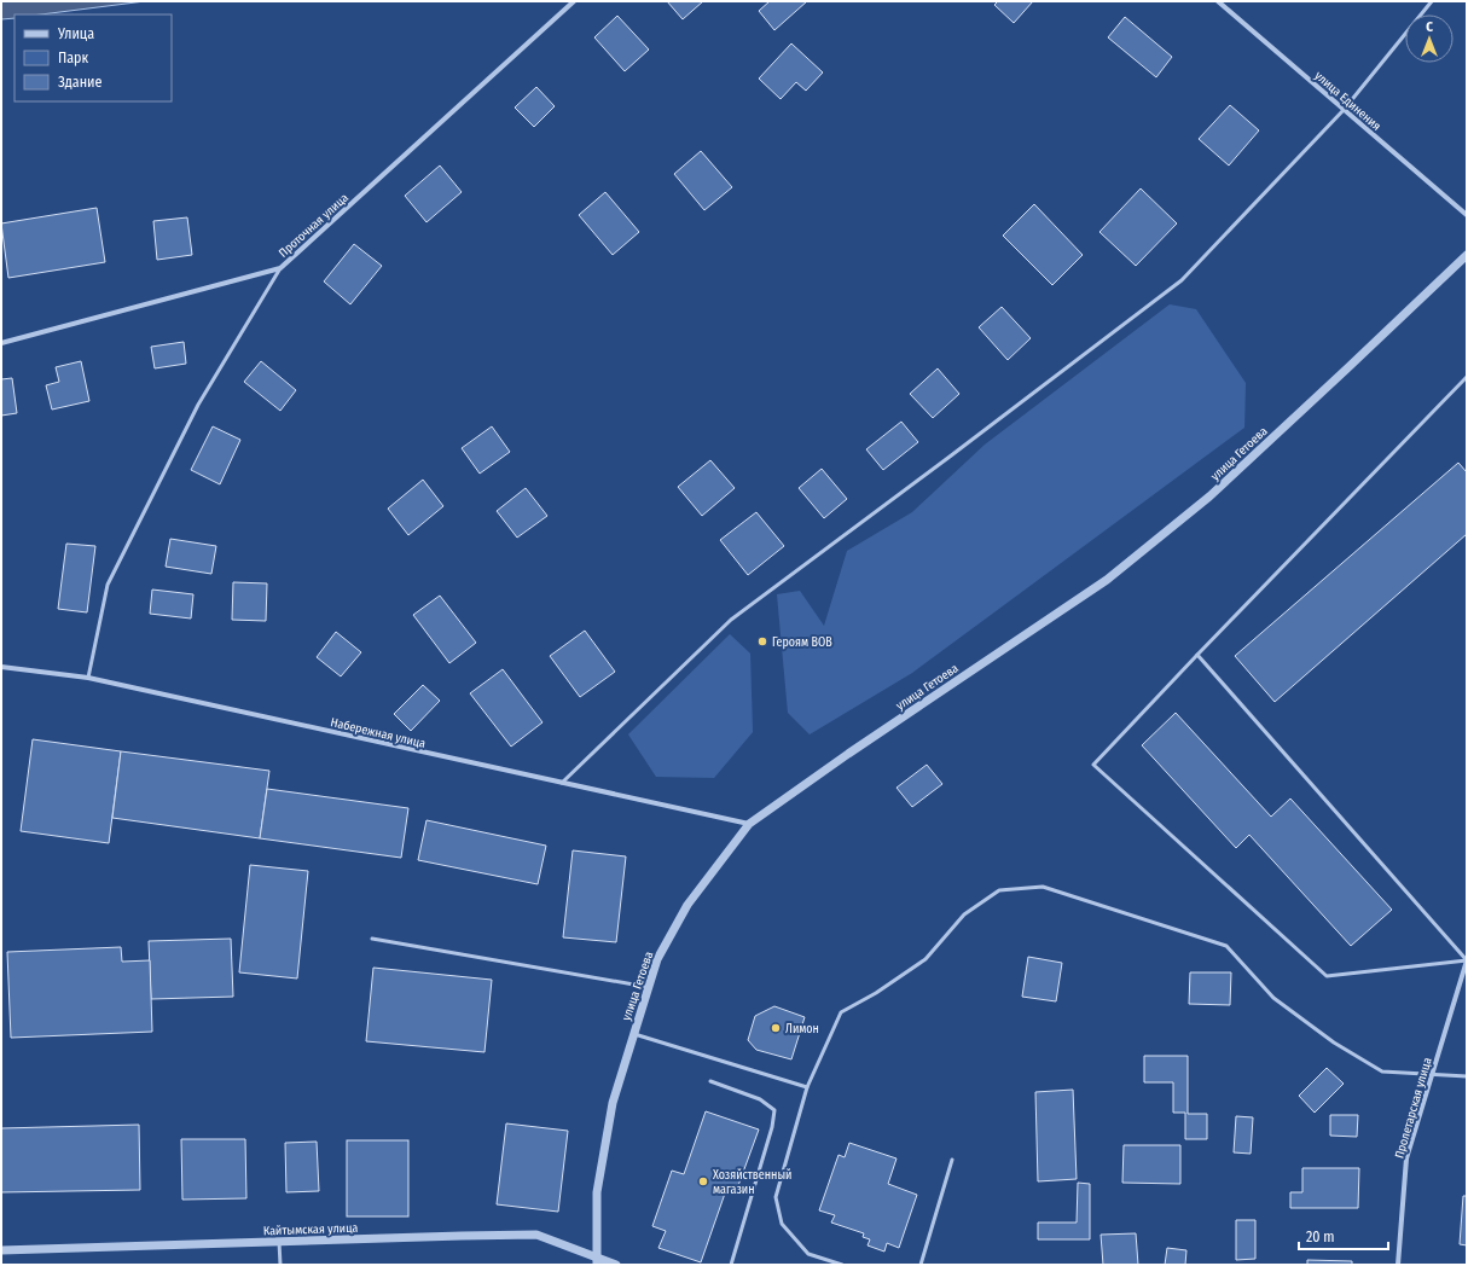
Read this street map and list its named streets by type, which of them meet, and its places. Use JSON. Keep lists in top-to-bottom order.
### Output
{
  "streets": {
    "street": [
      "улица Единения",
      "Проточная улица",
      "улица Гетоева",
      "Набережная улица",
      "Пролетарская улица",
      "Кайтымская улица"
    ]
  },
  "crossings": [
    ["улица Гетоева", "Набережная улица"],
    ["улица Гетоева", "Кайтымская улица"]
  ],
  "places": ["Героям ВОВ", "Лимон", "Хозяйственный магазин"],
  "legend": ["Улица", "Парк", "Здание"],
  "scale_bar": "20 m",
  "north": "top"
}
